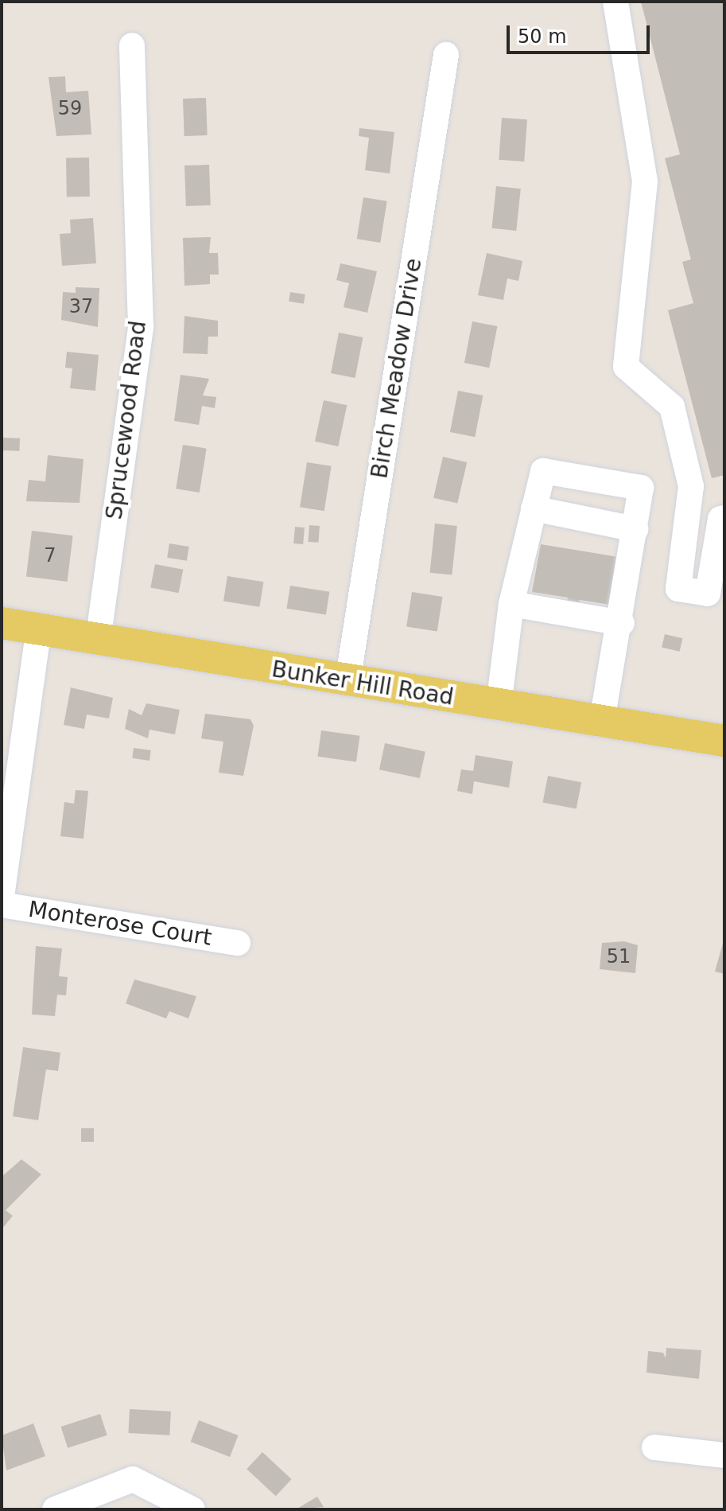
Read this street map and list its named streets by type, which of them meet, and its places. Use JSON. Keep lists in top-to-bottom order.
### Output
{
  "streets": {
    "main road": ["Bunker Hill Road"],
    "street": ["Birch Meadow Drive", "Sprucewood Road", "Monterose Court"]
  },
  "crossings": [
    ["Birch Meadow Drive", "Bunker Hill Road"],
    ["Sprucewood Road", "Bunker Hill Road"]
  ],
  "house_numbers": [
    "59",
    "37",
    "7",
    "51"
  ],
  "scale_bar": "50 m"
}
